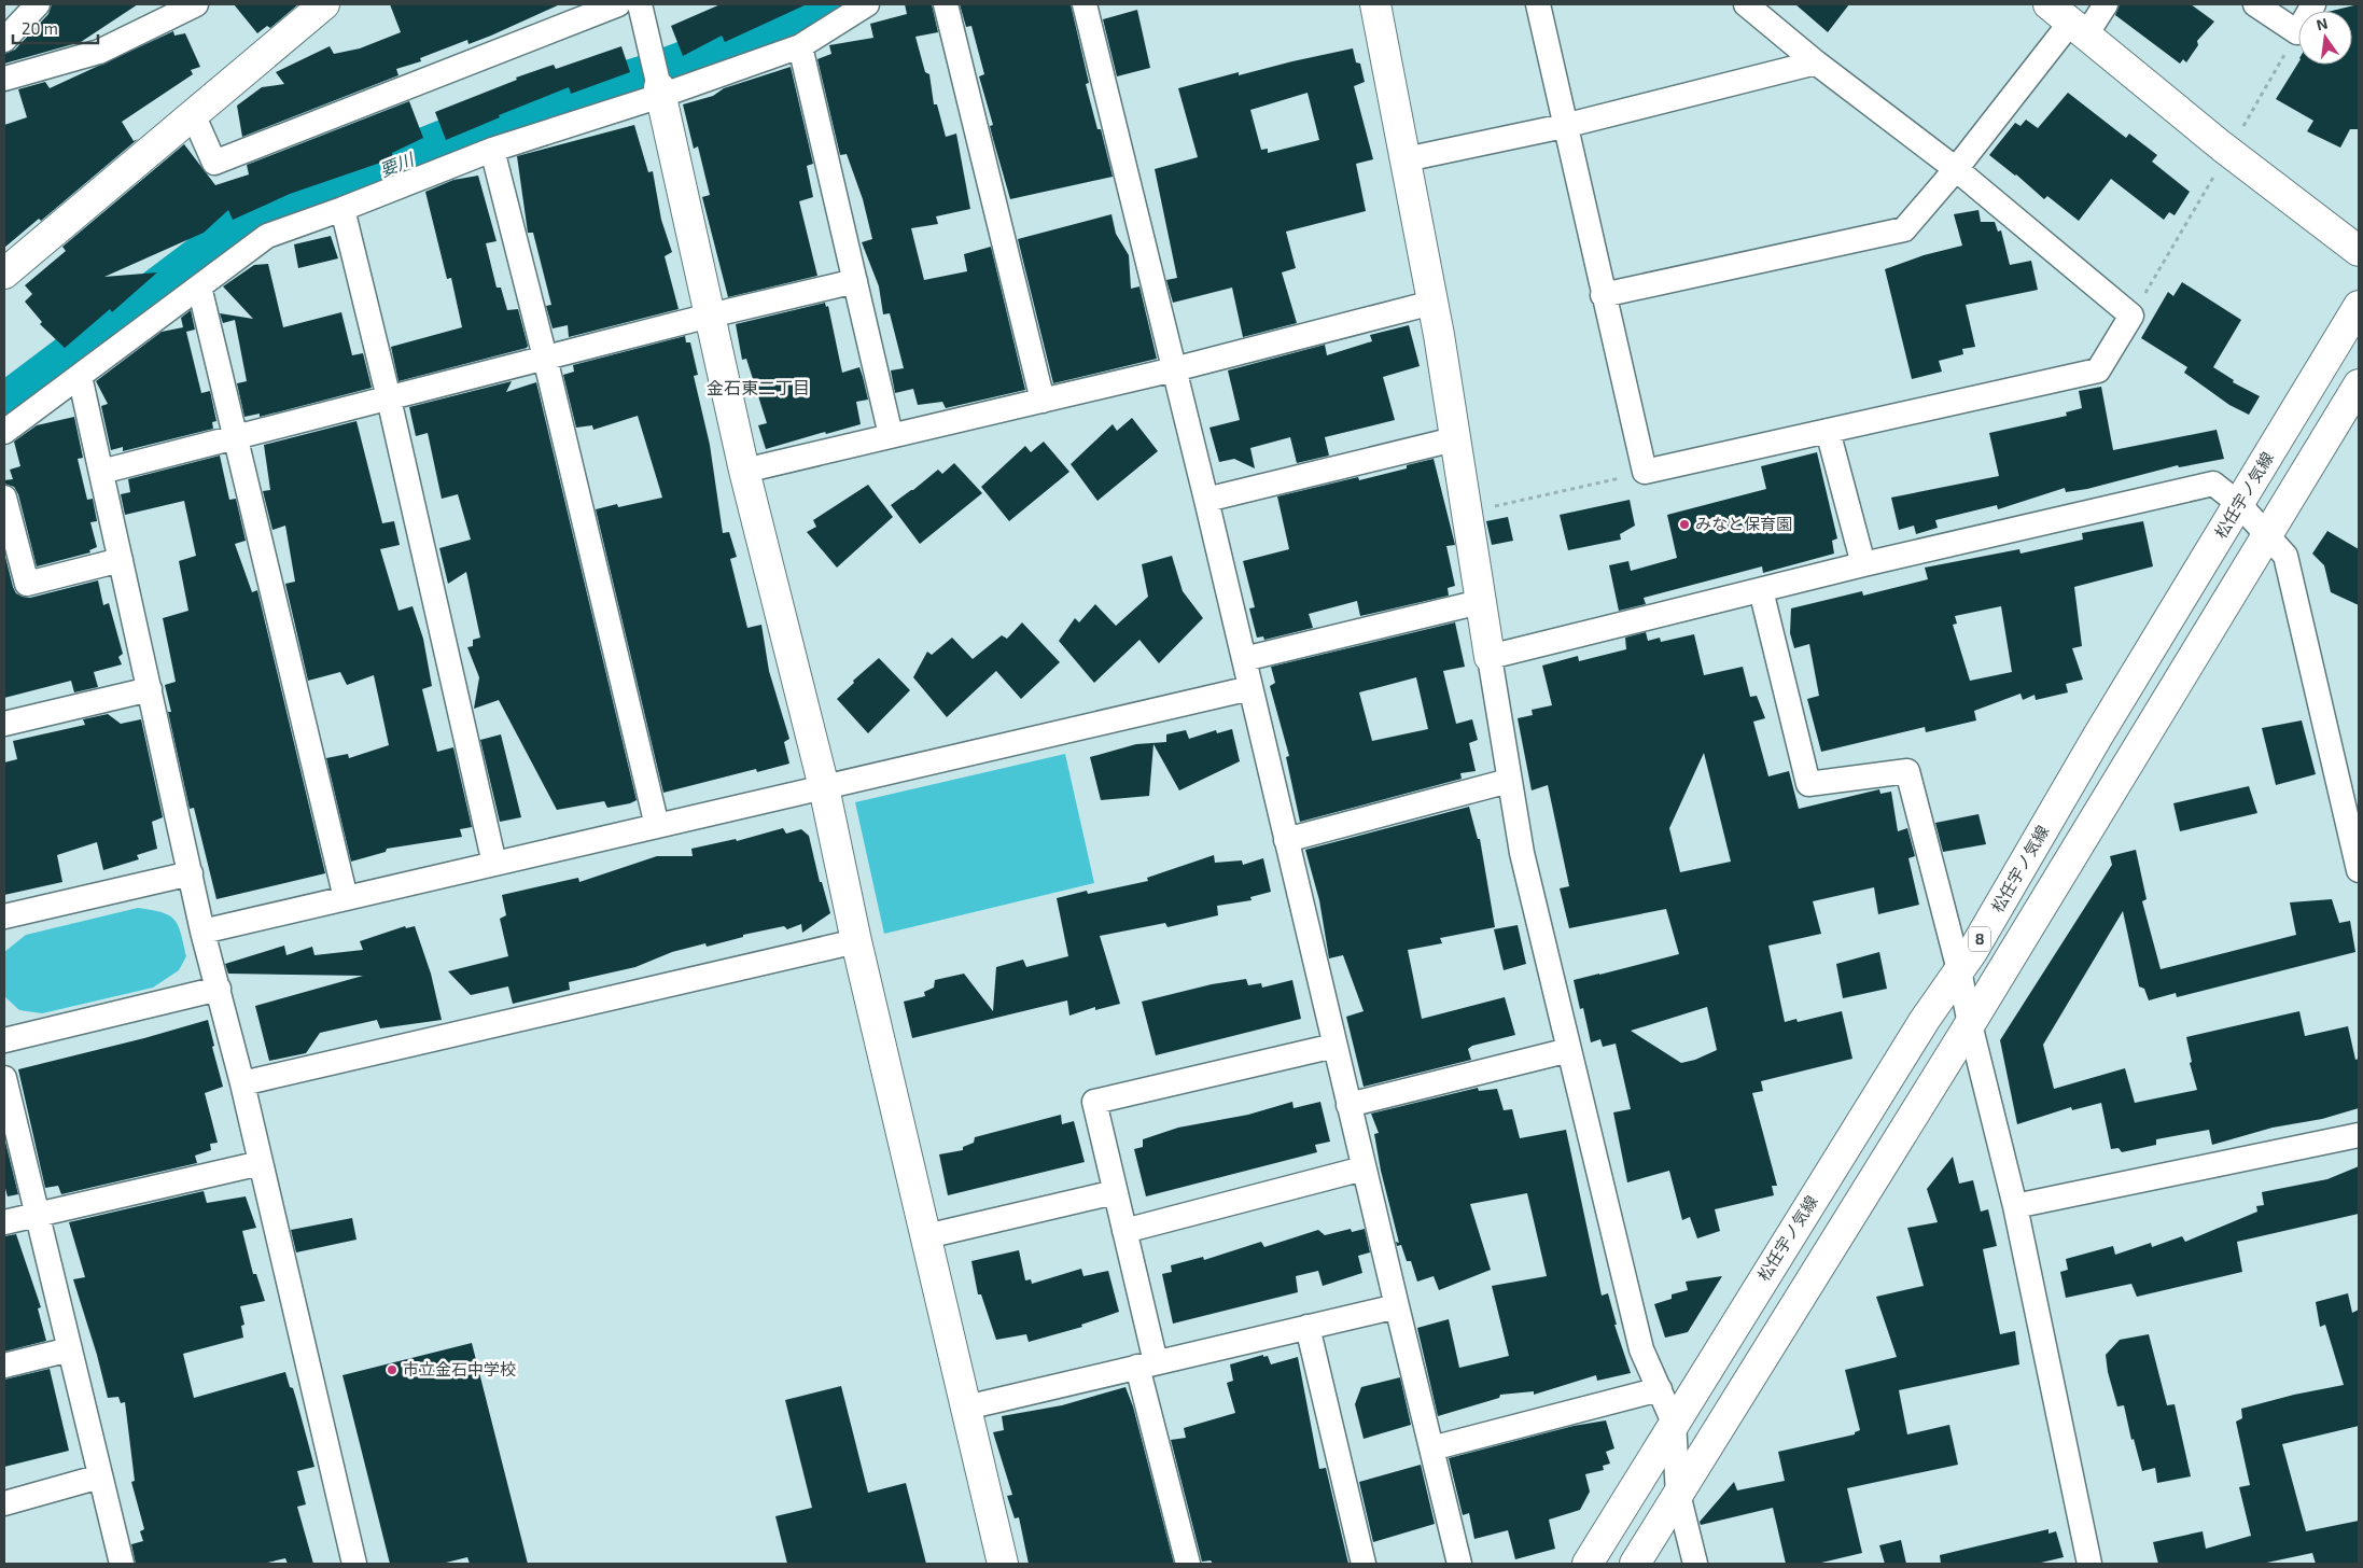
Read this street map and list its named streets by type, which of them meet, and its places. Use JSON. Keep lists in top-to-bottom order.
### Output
{
  "streets": {
    "street": ["松任宇ノ気線", "8"]
  },
  "districts": ["金石東二丁目"],
  "water": ["要川"],
  "places": ["みなと保育園", "市立金石中学校"],
  "scale_bar": "20 m",
  "north": "top"
}
